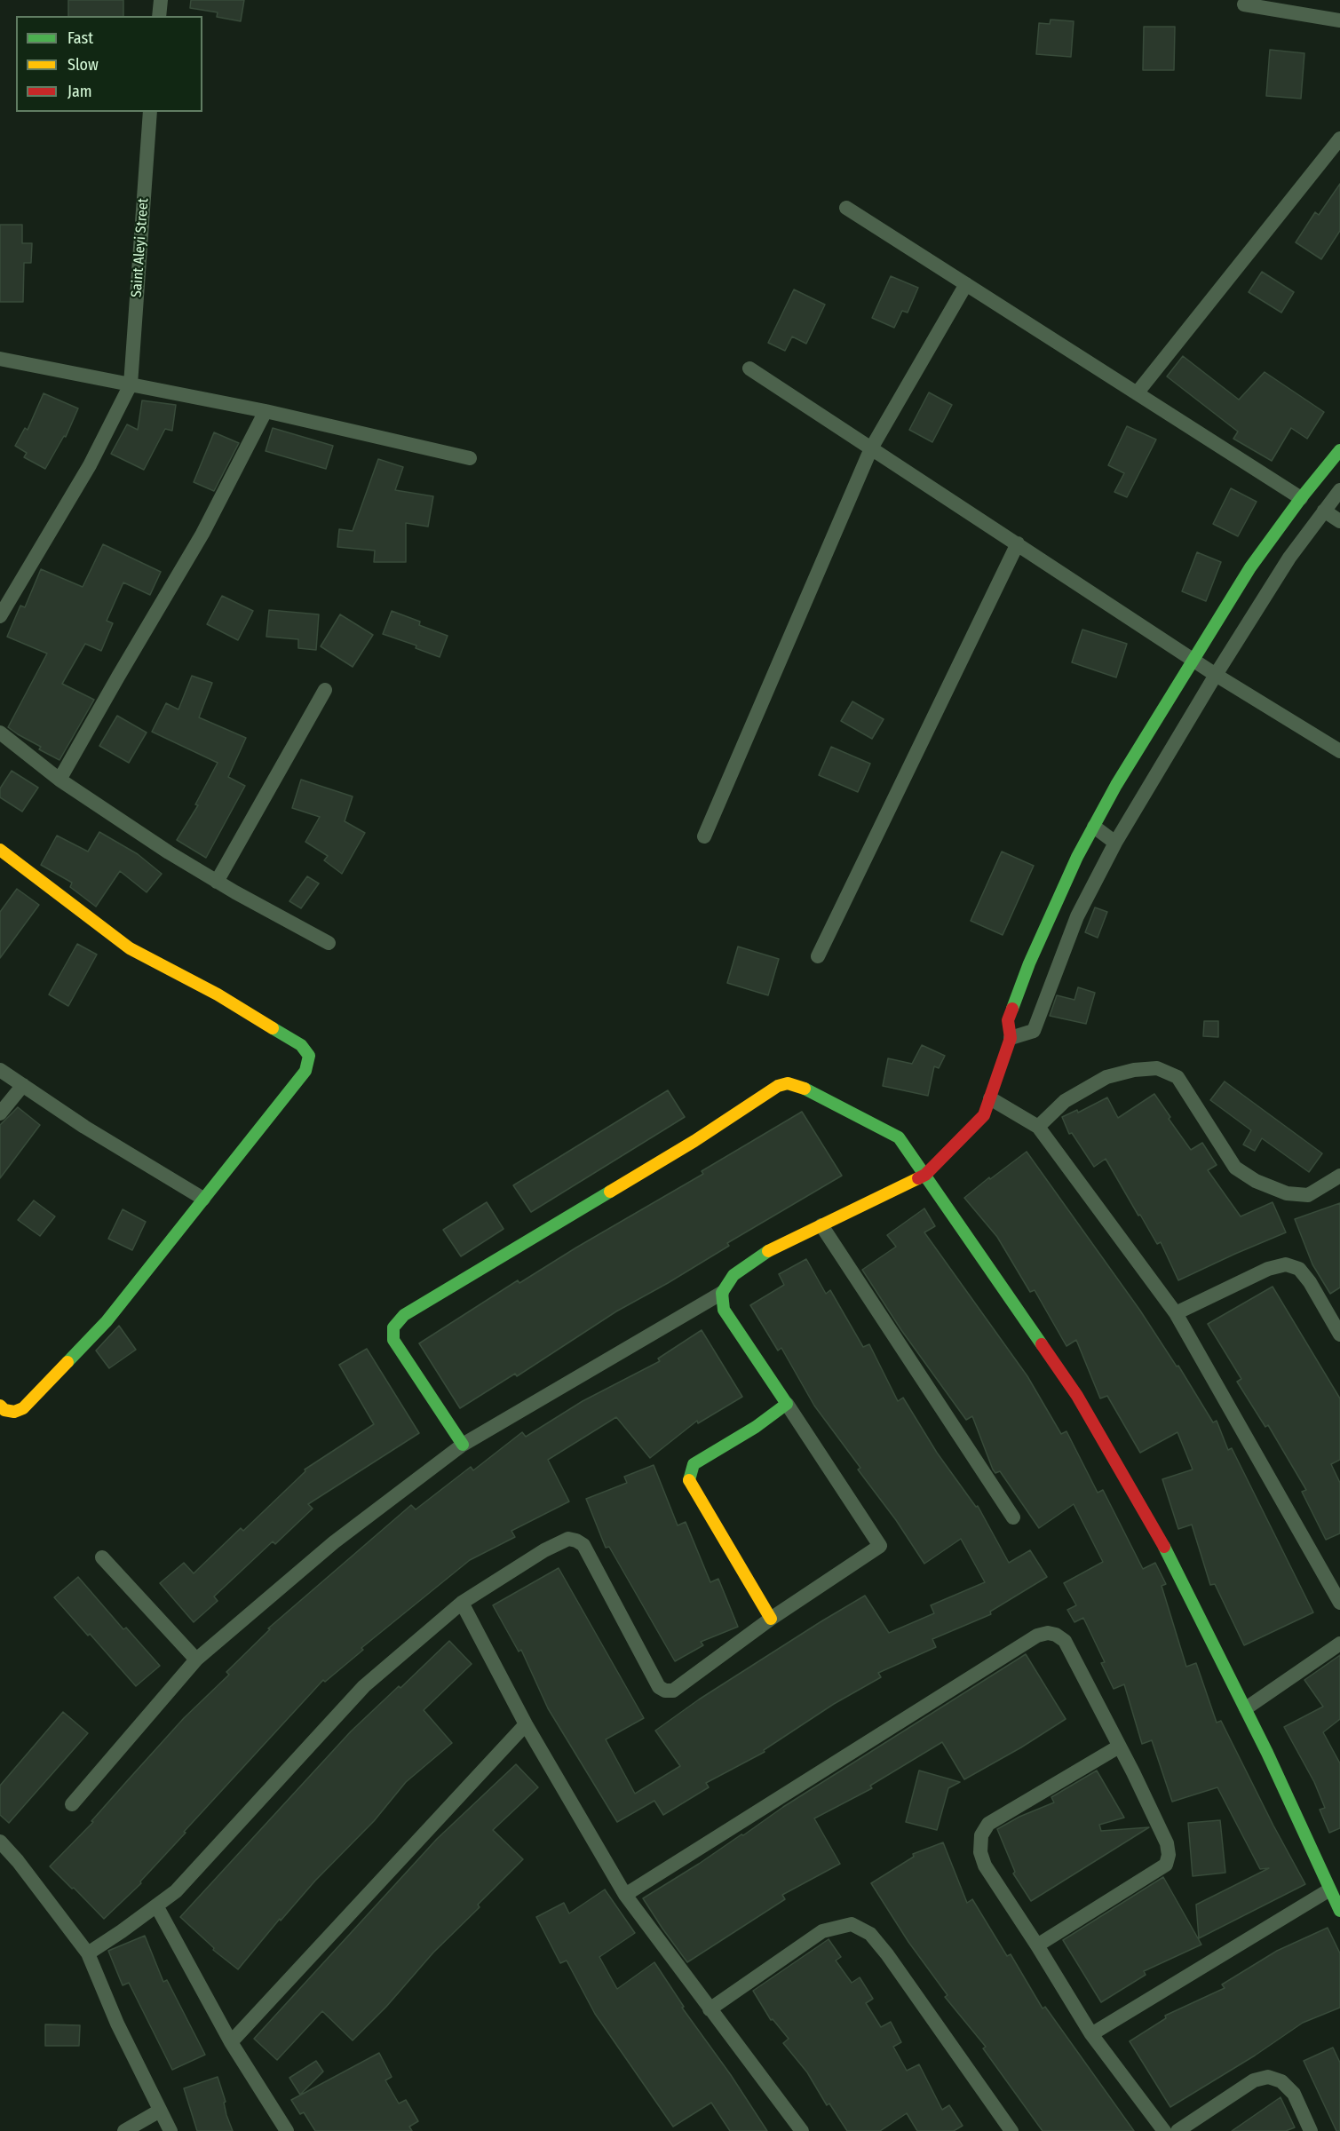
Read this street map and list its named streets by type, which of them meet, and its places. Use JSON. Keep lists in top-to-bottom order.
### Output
{
  "streets": {
    "street": ["Saint Aleyi Street"]
  },
  "legend": ["Fast", "Slow", "Jam"]
}
